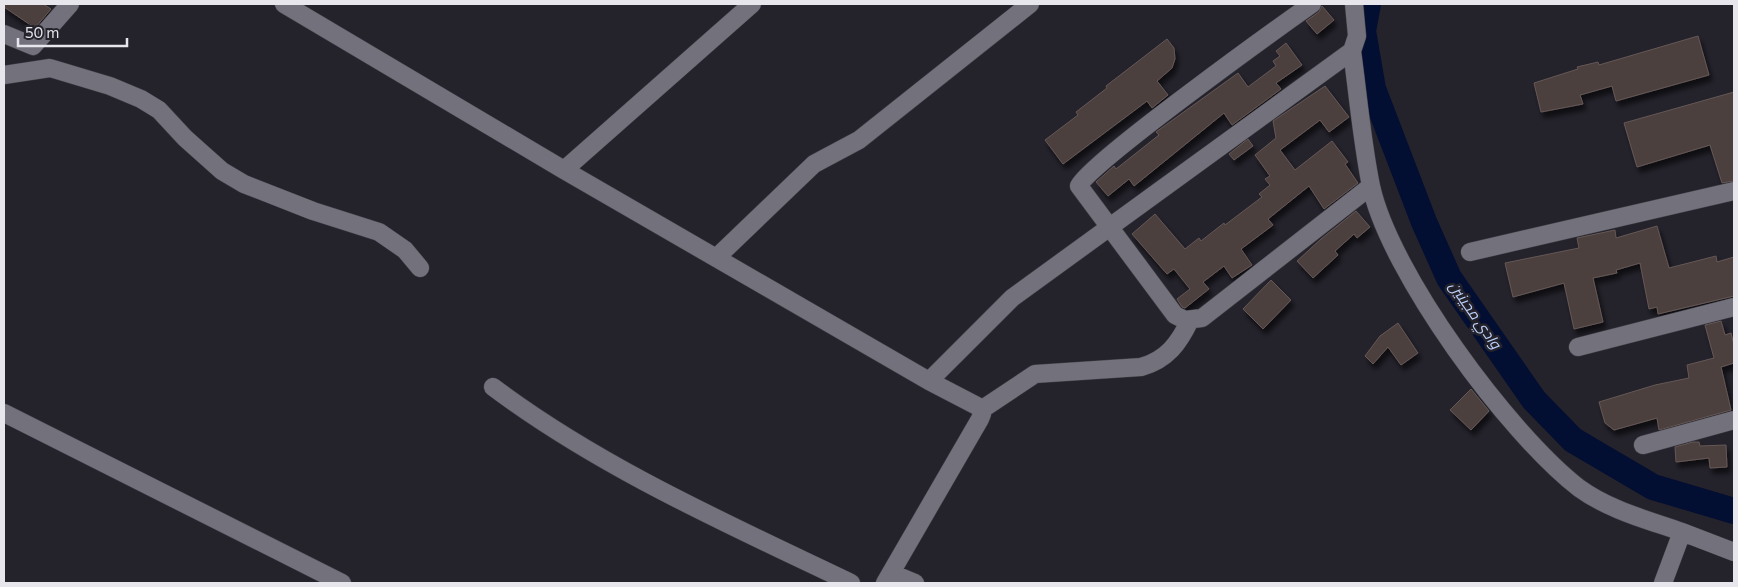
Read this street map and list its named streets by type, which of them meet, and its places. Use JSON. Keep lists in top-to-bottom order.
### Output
{
  "water": ["وادي مجينين"],
  "scale_bar": "50 m"
}
